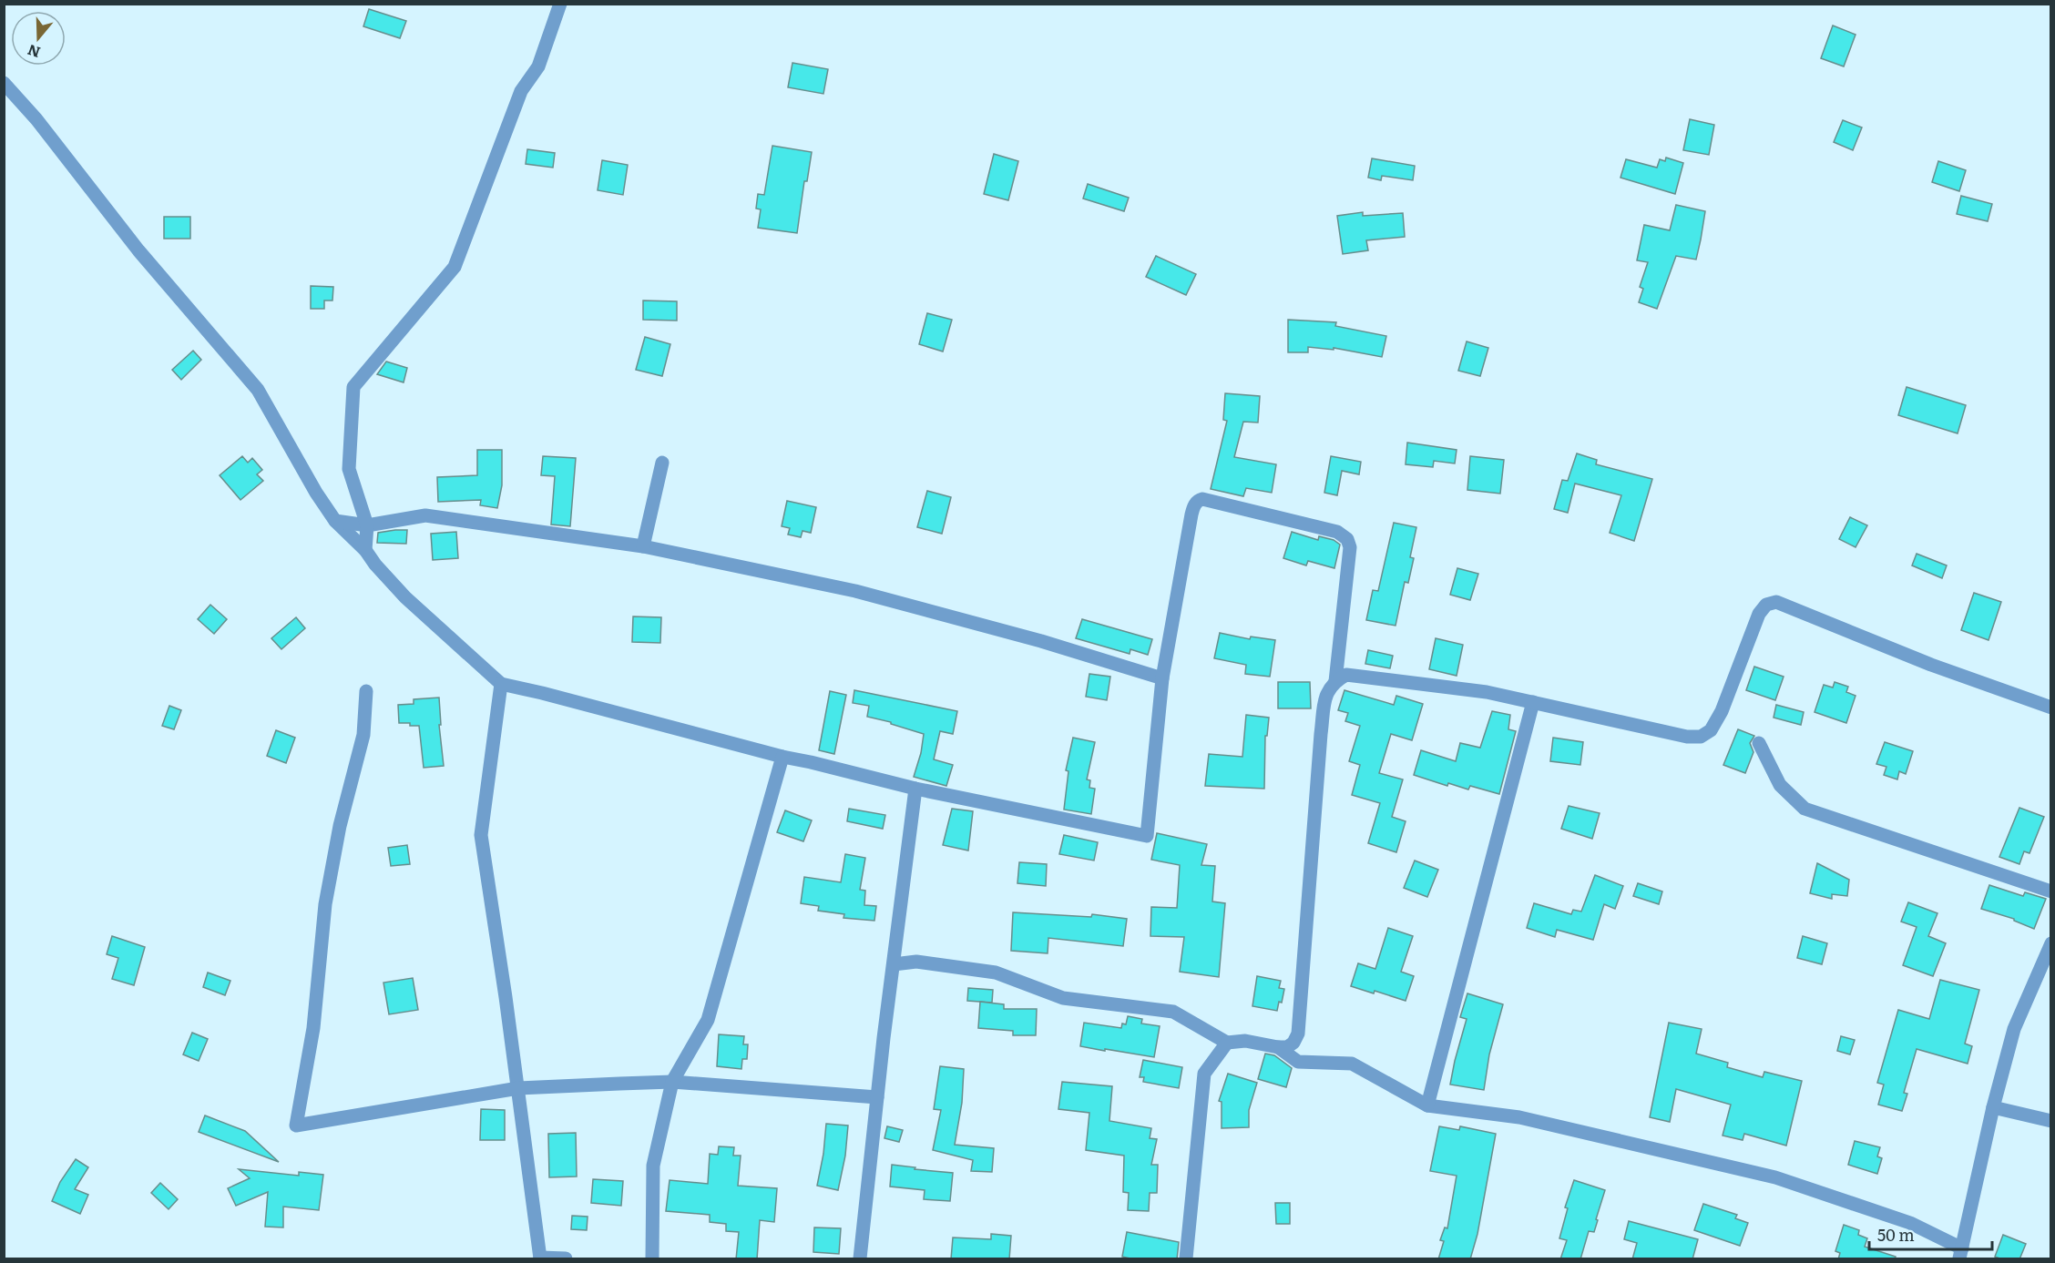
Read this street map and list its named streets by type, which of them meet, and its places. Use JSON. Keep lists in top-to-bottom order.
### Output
{
  "scale_bar": "50 m",
  "north": "bottom"
}
